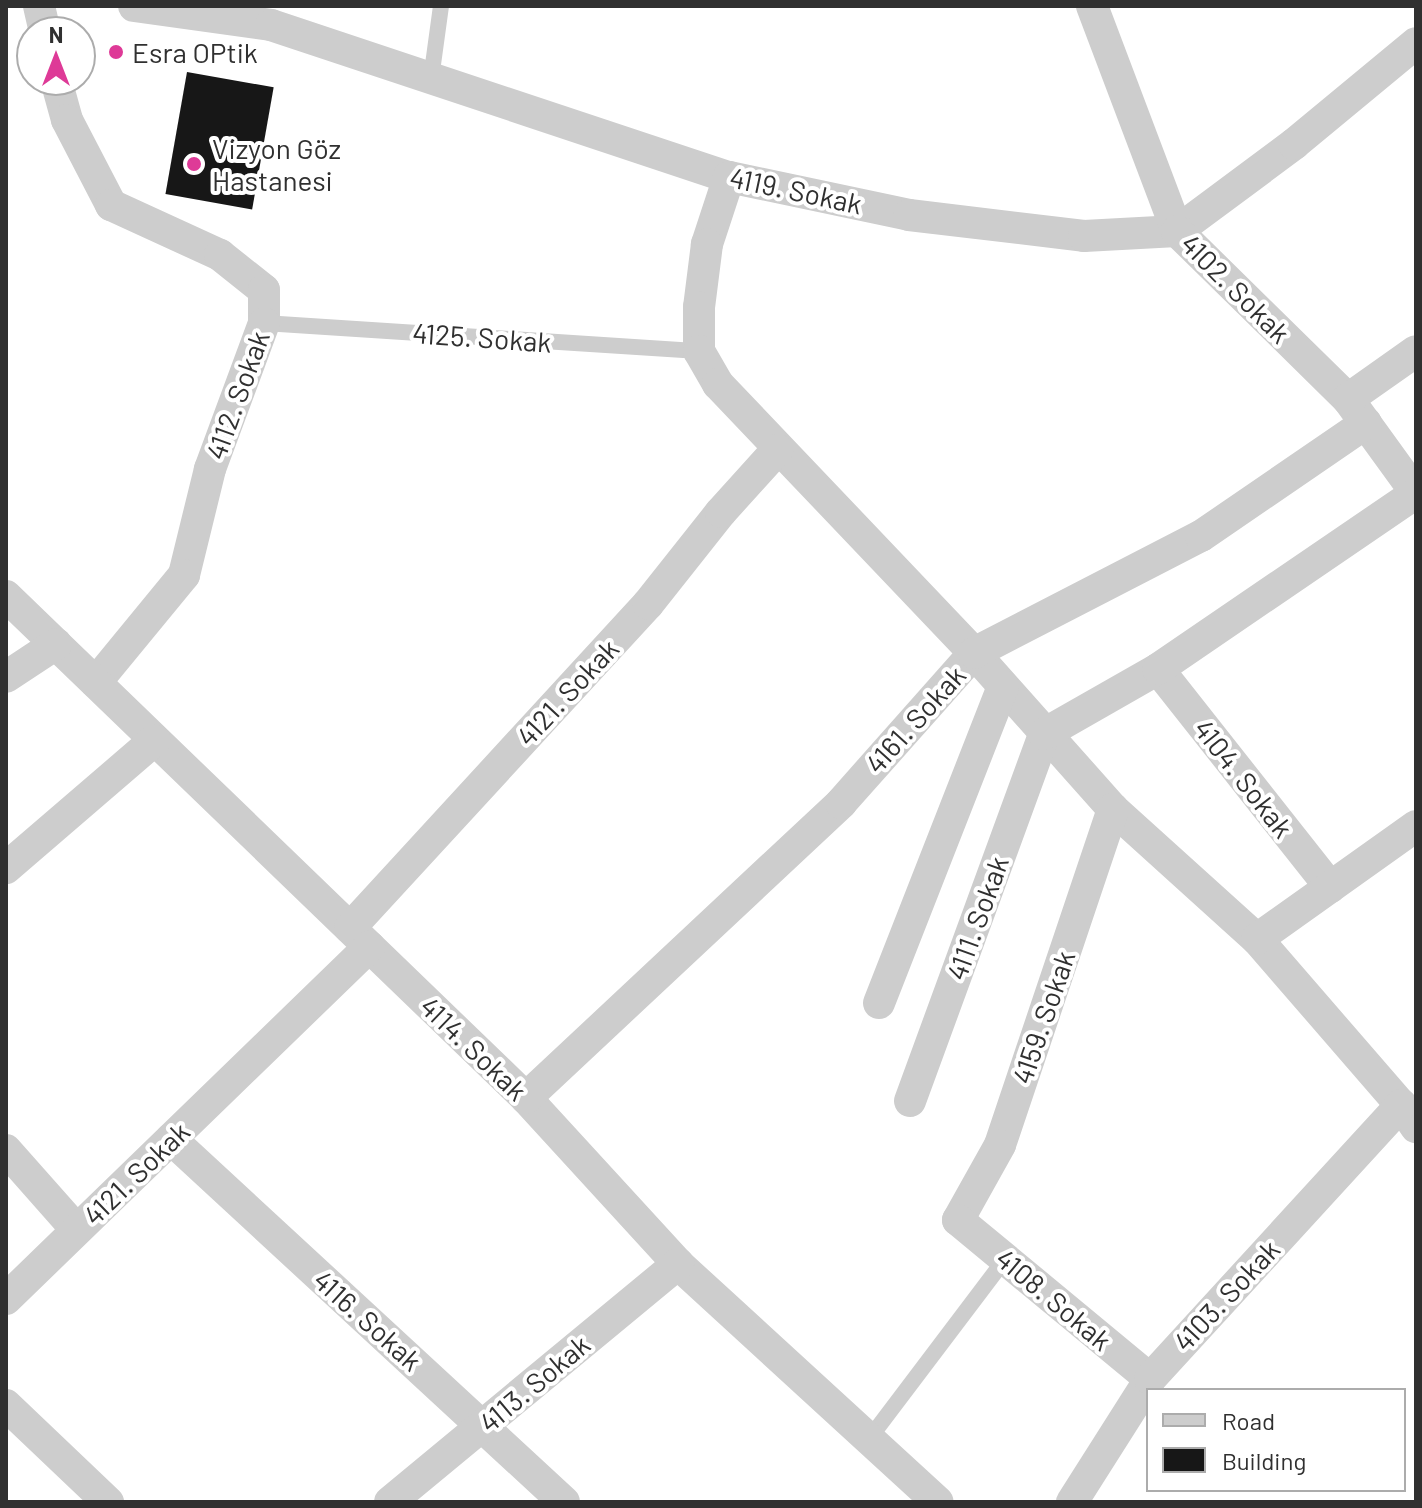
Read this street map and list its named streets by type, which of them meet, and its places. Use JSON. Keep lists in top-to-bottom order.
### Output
{
  "streets": {
    "street": [
      "4119. Sokak",
      "4102. Sokak",
      "4112. Sokak",
      "4121. Sokak",
      "4161. Sokak",
      "4104. Sokak",
      "4111. Sokak",
      "4159. Sokak",
      "4114. Sokak",
      "4103. Sokak",
      "4108. Sokak",
      "4116. Sokak",
      "4113. Sokak"
    ],
    "lane": ["4125. Sokak"]
  },
  "crossings": [
    ["4119. Sokak", "4102. Sokak"],
    ["4102. Sokak", "4161. Sokak"],
    ["4125. Sokak", "4112. Sokak"],
    ["4112. Sokak", "4114. Sokak"],
    ["4121. Sokak", "4114. Sokak"],
    ["4121. Sokak", "4116. Sokak"],
    ["4161. Sokak", "4114. Sokak"],
    ["4159. Sokak", "4108. Sokak"],
    ["4114. Sokak", "4113. Sokak"],
    ["4103. Sokak", "4108. Sokak"],
    ["4116. Sokak", "4113. Sokak"]
  ],
  "places": ["Esra OPtik", "Vizyon Göz Hastanesi"],
  "legend": ["Road", "Building"],
  "north": "top"
}
